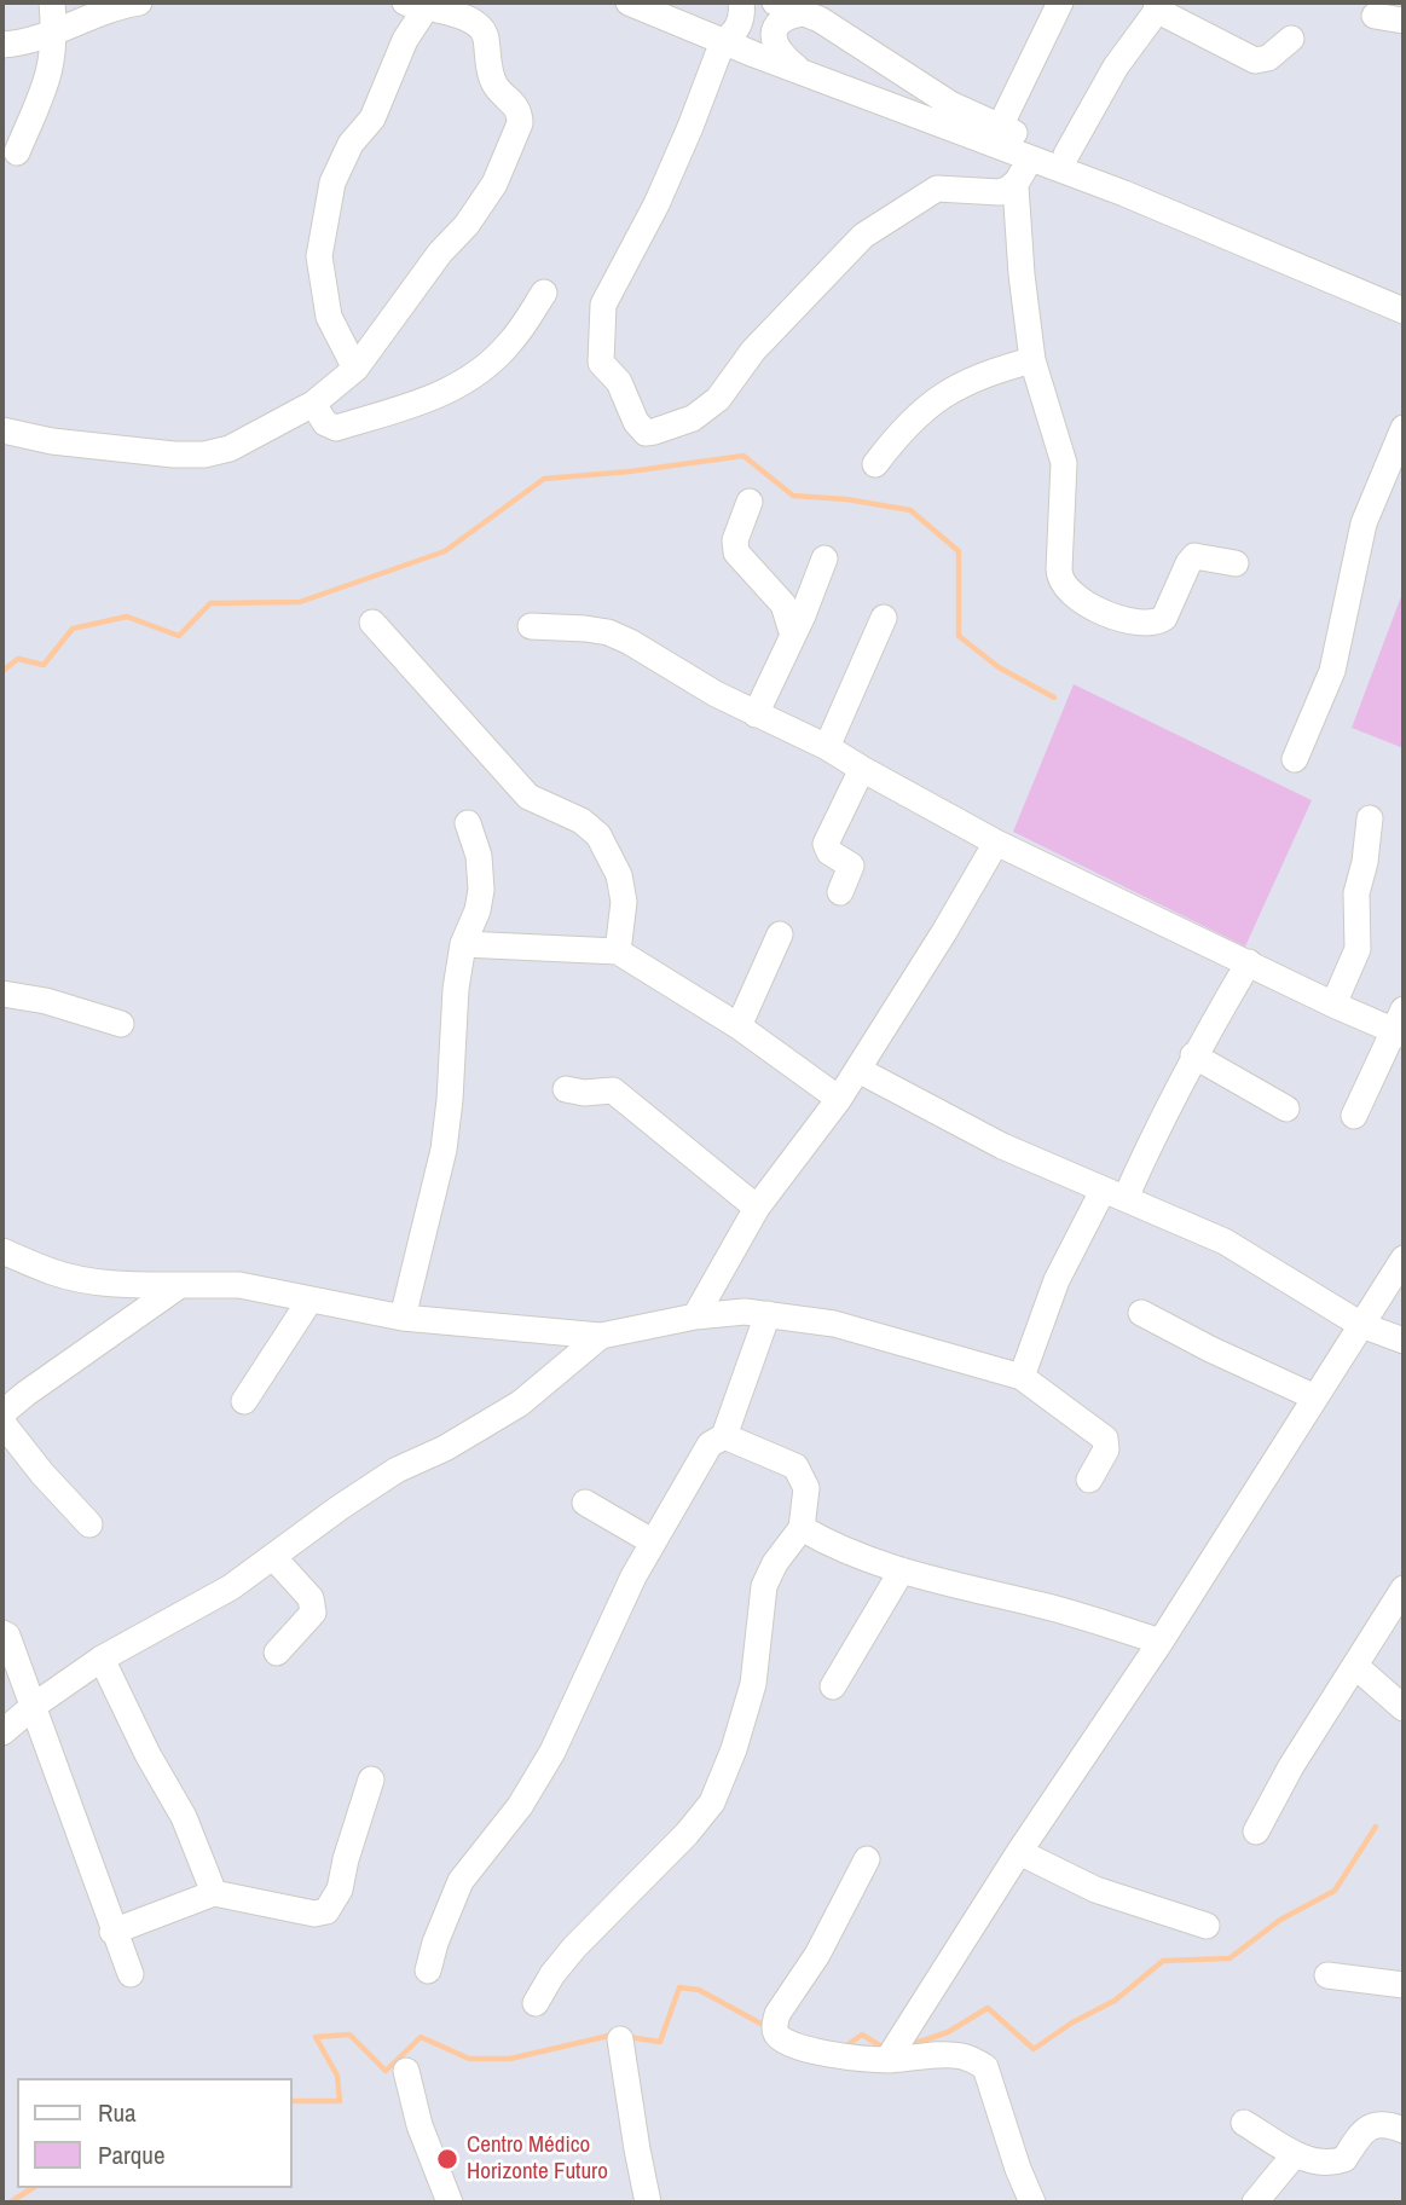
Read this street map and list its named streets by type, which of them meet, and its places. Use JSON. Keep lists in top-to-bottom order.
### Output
{
  "places": ["Centro Médico Horizonte Futuro"],
  "legend": ["Rua", "Parque"]
}
